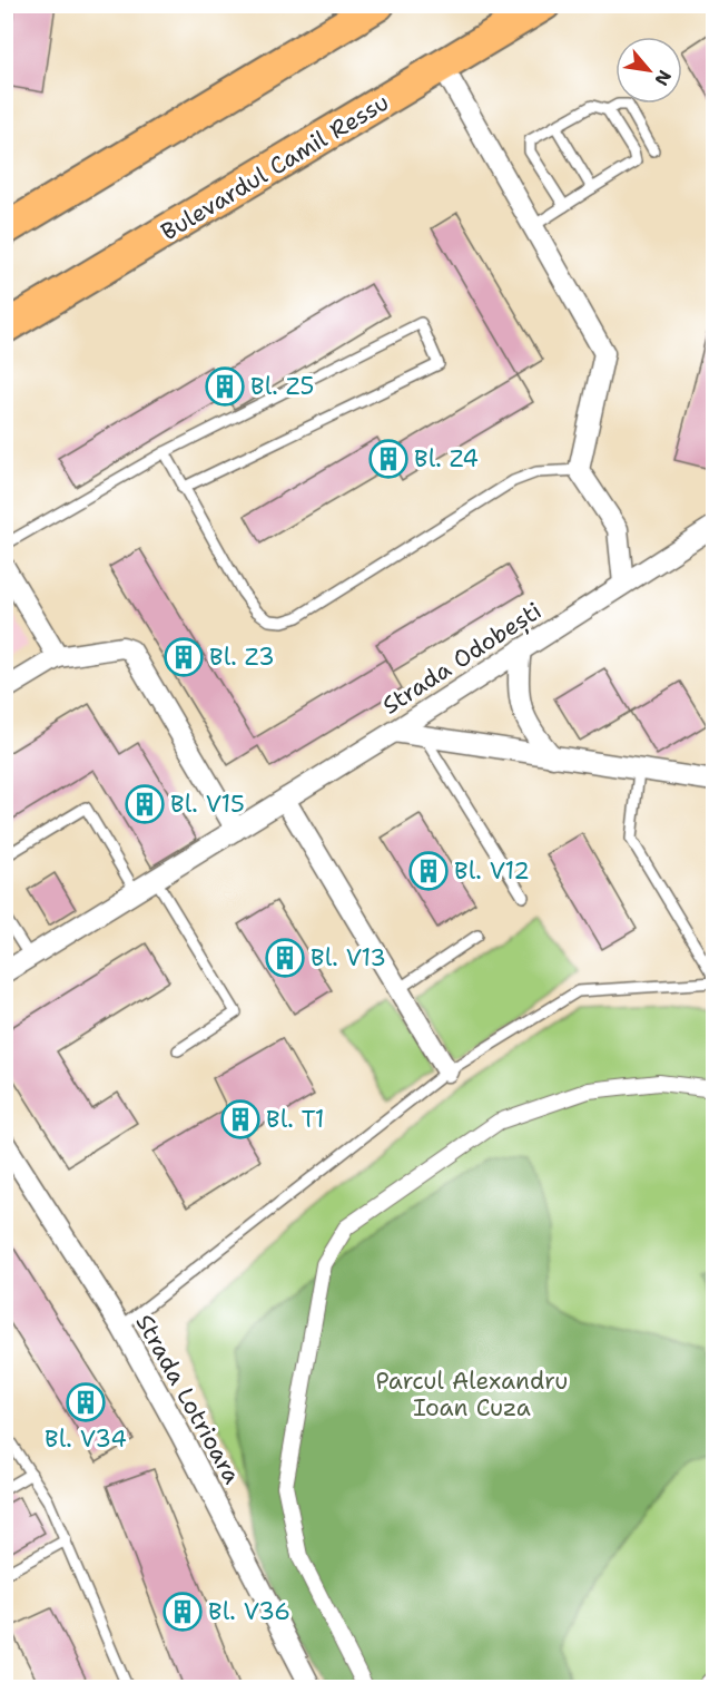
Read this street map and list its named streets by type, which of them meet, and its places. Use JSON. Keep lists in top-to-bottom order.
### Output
{
  "streets": {
    "main road": ["Bulevardul Camil Ressu"],
    "street": ["Strada Odobești", "Strada Lotrioara"]
  },
  "parks": ["Parcul Alexandru Ioan Cuza"],
  "places": {
    "building": [
      "Bl. Z5",
      "Bl. Z4",
      "Bl. Z3",
      "Bl. V15",
      "Bl. V12",
      "Bl. V13",
      "Bl. T1",
      "Bl. V34",
      "Bl. V36"
    ]
  },
  "north": "bottom right"
}
